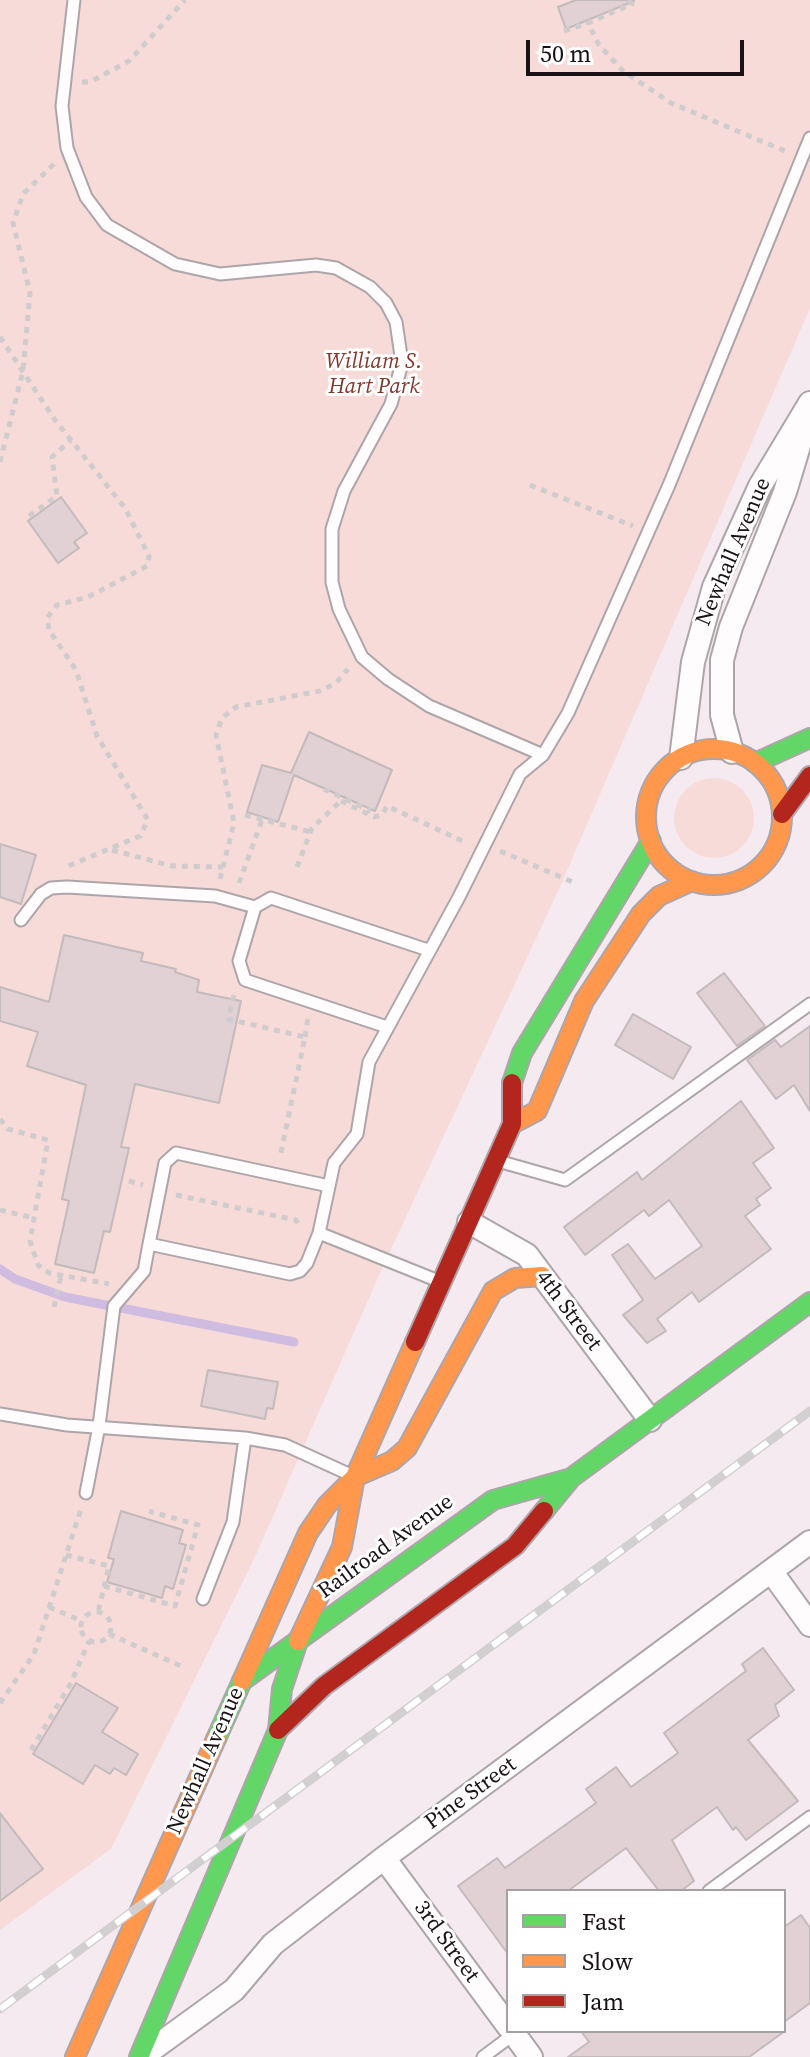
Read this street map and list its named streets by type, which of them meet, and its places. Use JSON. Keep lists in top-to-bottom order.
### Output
{
  "streets": {
    "street": [
      "Newhall Avenue",
      "4th Street",
      "Railroad Avenue",
      "Pine Street",
      "3rd Street"
    ]
  },
  "crossings": [
    ["Newhall Avenue", "4th Street"],
    ["Newhall Avenue", "Railroad Avenue"],
    ["Newhall Avenue", "Pine Street"],
    ["4th Street", "Railroad Avenue"],
    ["Pine Street", "3rd Street"]
  ],
  "parks": ["William S. Hart Park"],
  "legend": ["Fast", "Slow", "Jam"],
  "scale_bar": "50 m"
}
